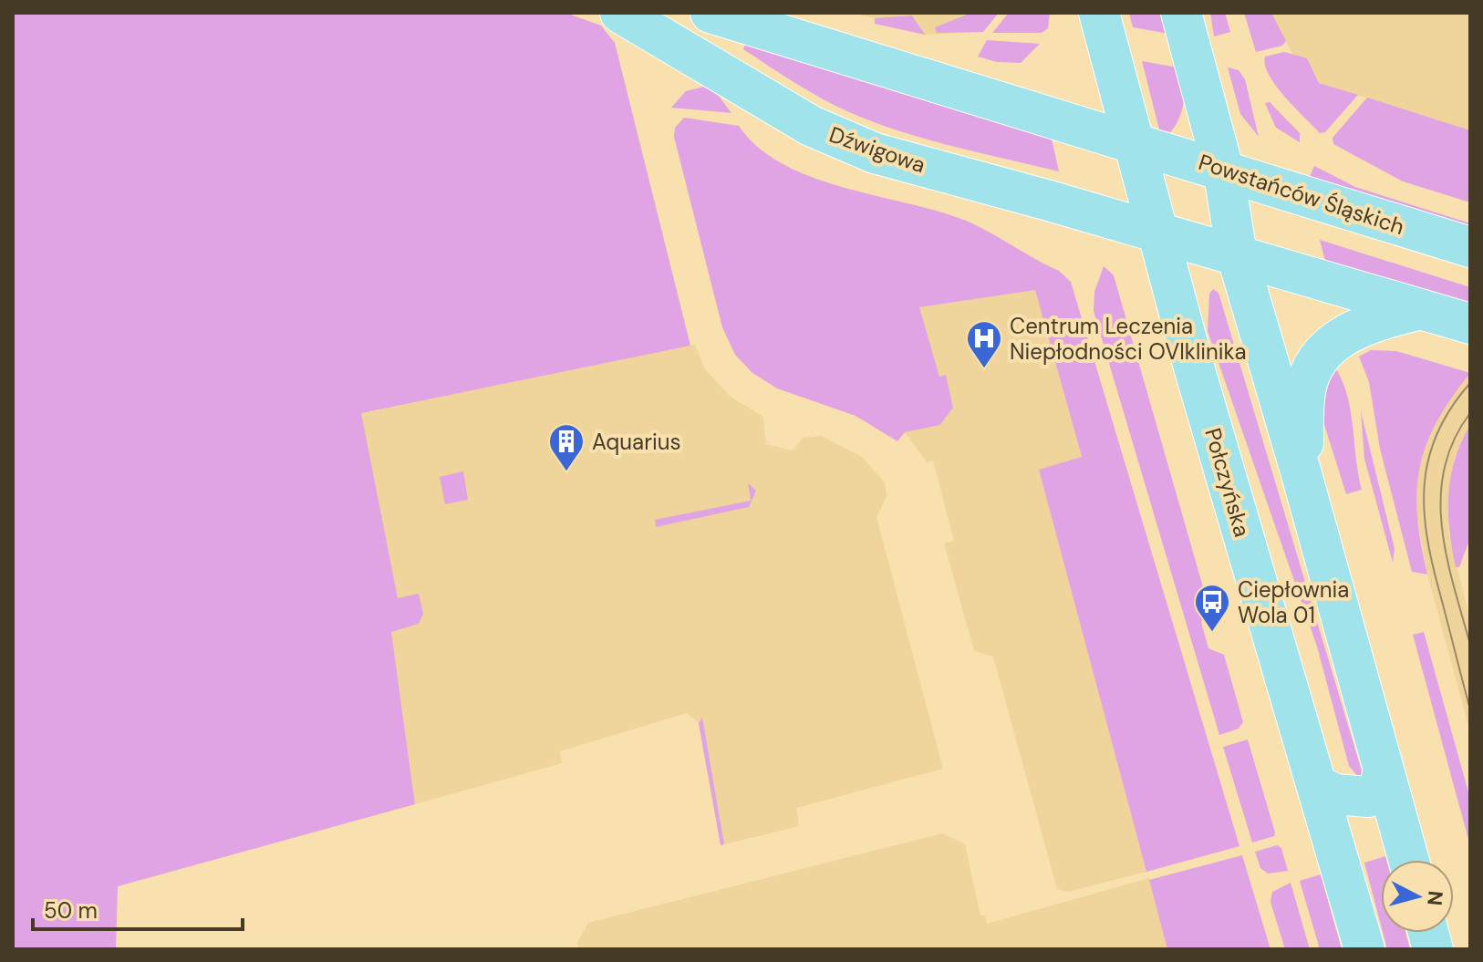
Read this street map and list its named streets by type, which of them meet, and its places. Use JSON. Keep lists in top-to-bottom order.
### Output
{
  "streets": {
    "main road": ["Dźwigowa", "Powstańców Śląskich", "Połczyńska"]
  },
  "crossings": [
    ["Dźwigowa", "Połczyńska"],
    ["Powstańców Śląskich", "Połczyńska"]
  ],
  "places": {
    "hospital": ["Centrum Leczenia Niepłodności OVIklinika"],
    "building": ["Aquarius"],
    "bus stop": ["Ciepłownia Wola 01"]
  },
  "scale_bar": "50 m",
  "north": "right"
}
